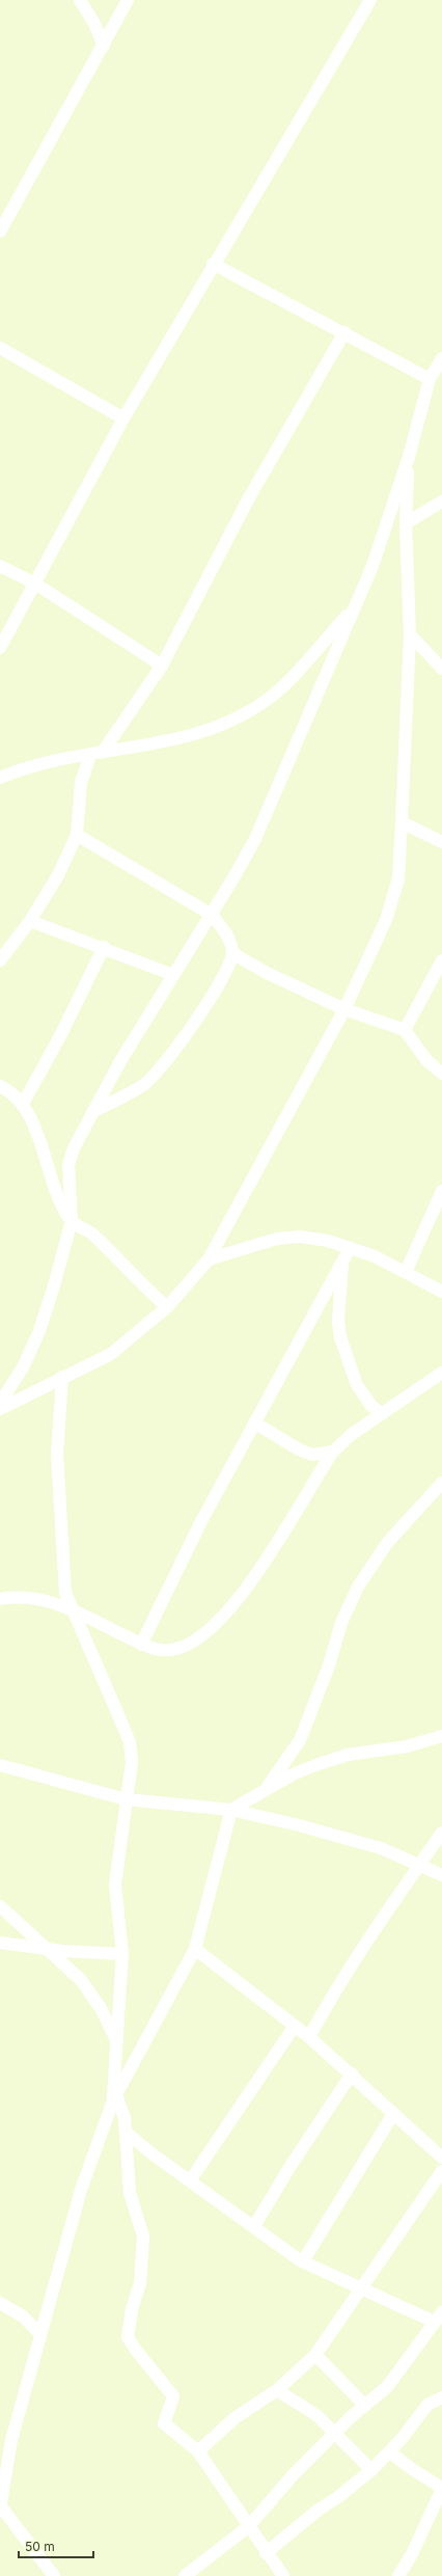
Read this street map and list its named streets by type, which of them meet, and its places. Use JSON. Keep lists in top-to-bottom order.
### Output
{
  "scale_bar": "50 m"
}
